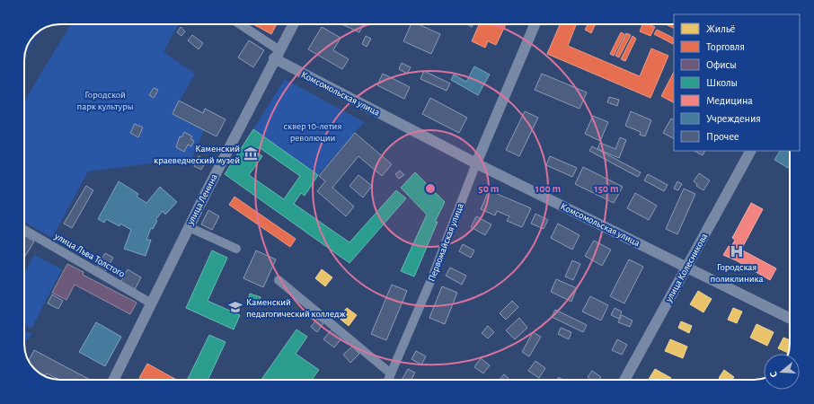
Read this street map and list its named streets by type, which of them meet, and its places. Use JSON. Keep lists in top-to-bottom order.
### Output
{
  "streets": {
    "street": [
      "Комсомольская улица",
      "улица Ленина",
      "Первомайская улица",
      "улица Льва Толстого",
      "улица Колесникова"
    ]
  },
  "crossings": [
    ["Комсомольская улица", "улица Ленина"],
    ["Комсомольская улица", "Первомайская улица"],
    ["Комсомольская улица", "улица Колесникова"],
    ["улица Ленина", "улица Льва Толстого"]
  ],
  "parks": ["Городской парк культуры", "сквер 10-летия революции"],
  "places": {
    "museum": ["Каменский краеведческий музей"],
    "hospital": ["Городская поликлиника"],
    "school or university": ["Каменский педагогический колледж"]
  },
  "legend": [
    "Жильё",
    "Торговля",
    "Офисы",
    "Школы",
    "Медицина",
    "Учреждения",
    "Прочее"
  ],
  "north": "left",
  "rings": ["50 m", "100 m", "150 m"]
}
